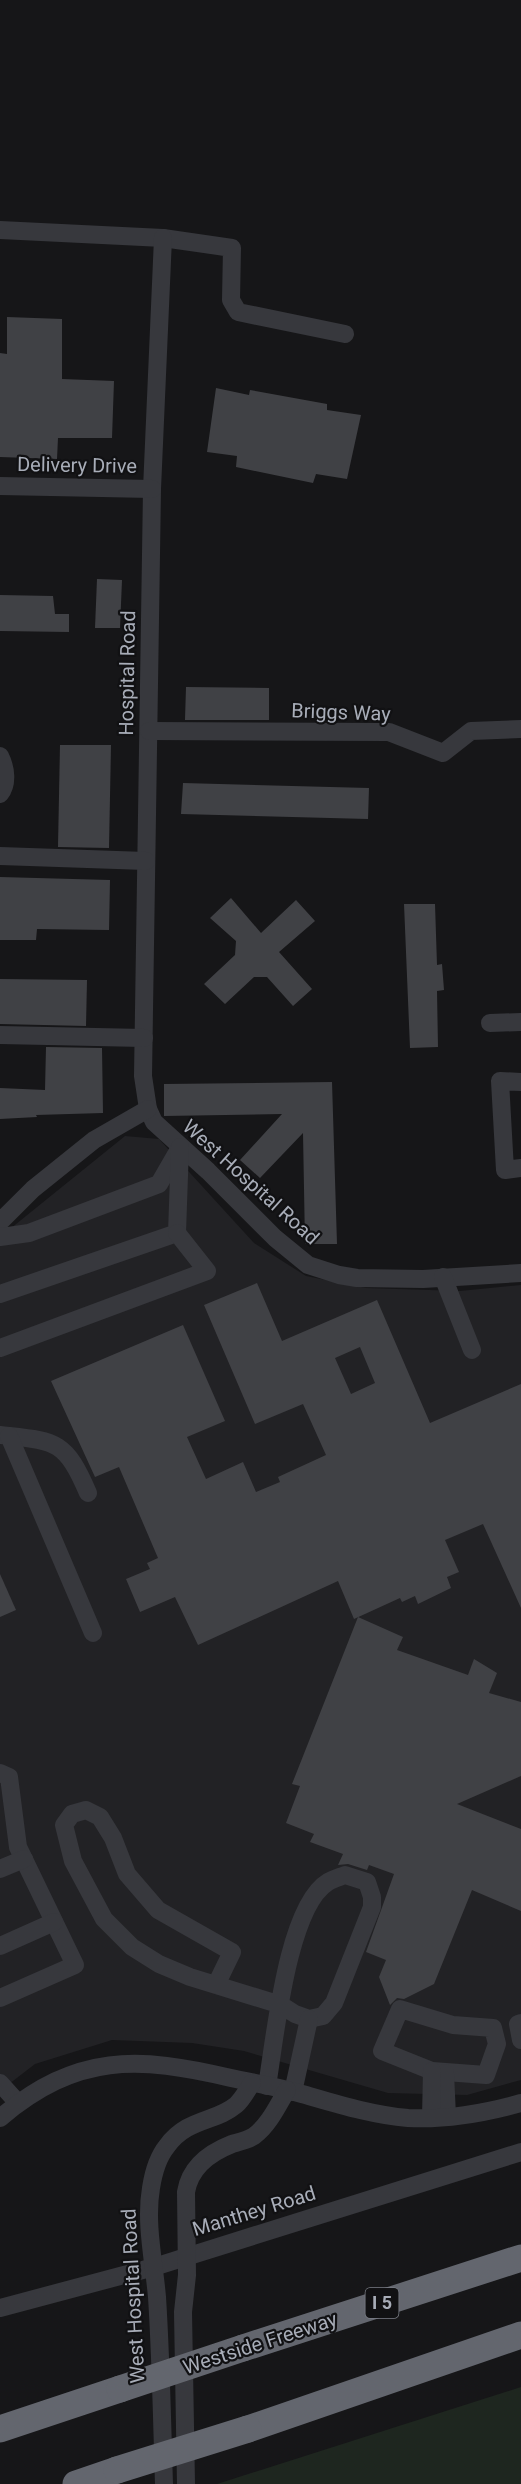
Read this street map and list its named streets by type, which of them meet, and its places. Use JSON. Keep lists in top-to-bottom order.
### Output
{
  "streets": {
    "highway": ["I 5", "Westside Freeway"],
    "street": [
      "Delivery Drive",
      "Hospital Road",
      "Briggs Way",
      "West Hospital Road",
      "Manthey Road"
    ]
  },
  "crossings": [
    ["Delivery Drive", "Hospital Road"],
    ["Hospital Road", "Briggs Way"],
    ["Hospital Road", "West Hospital Road"],
    ["West Hospital Road", "Manthey Road"]
  ]
}
